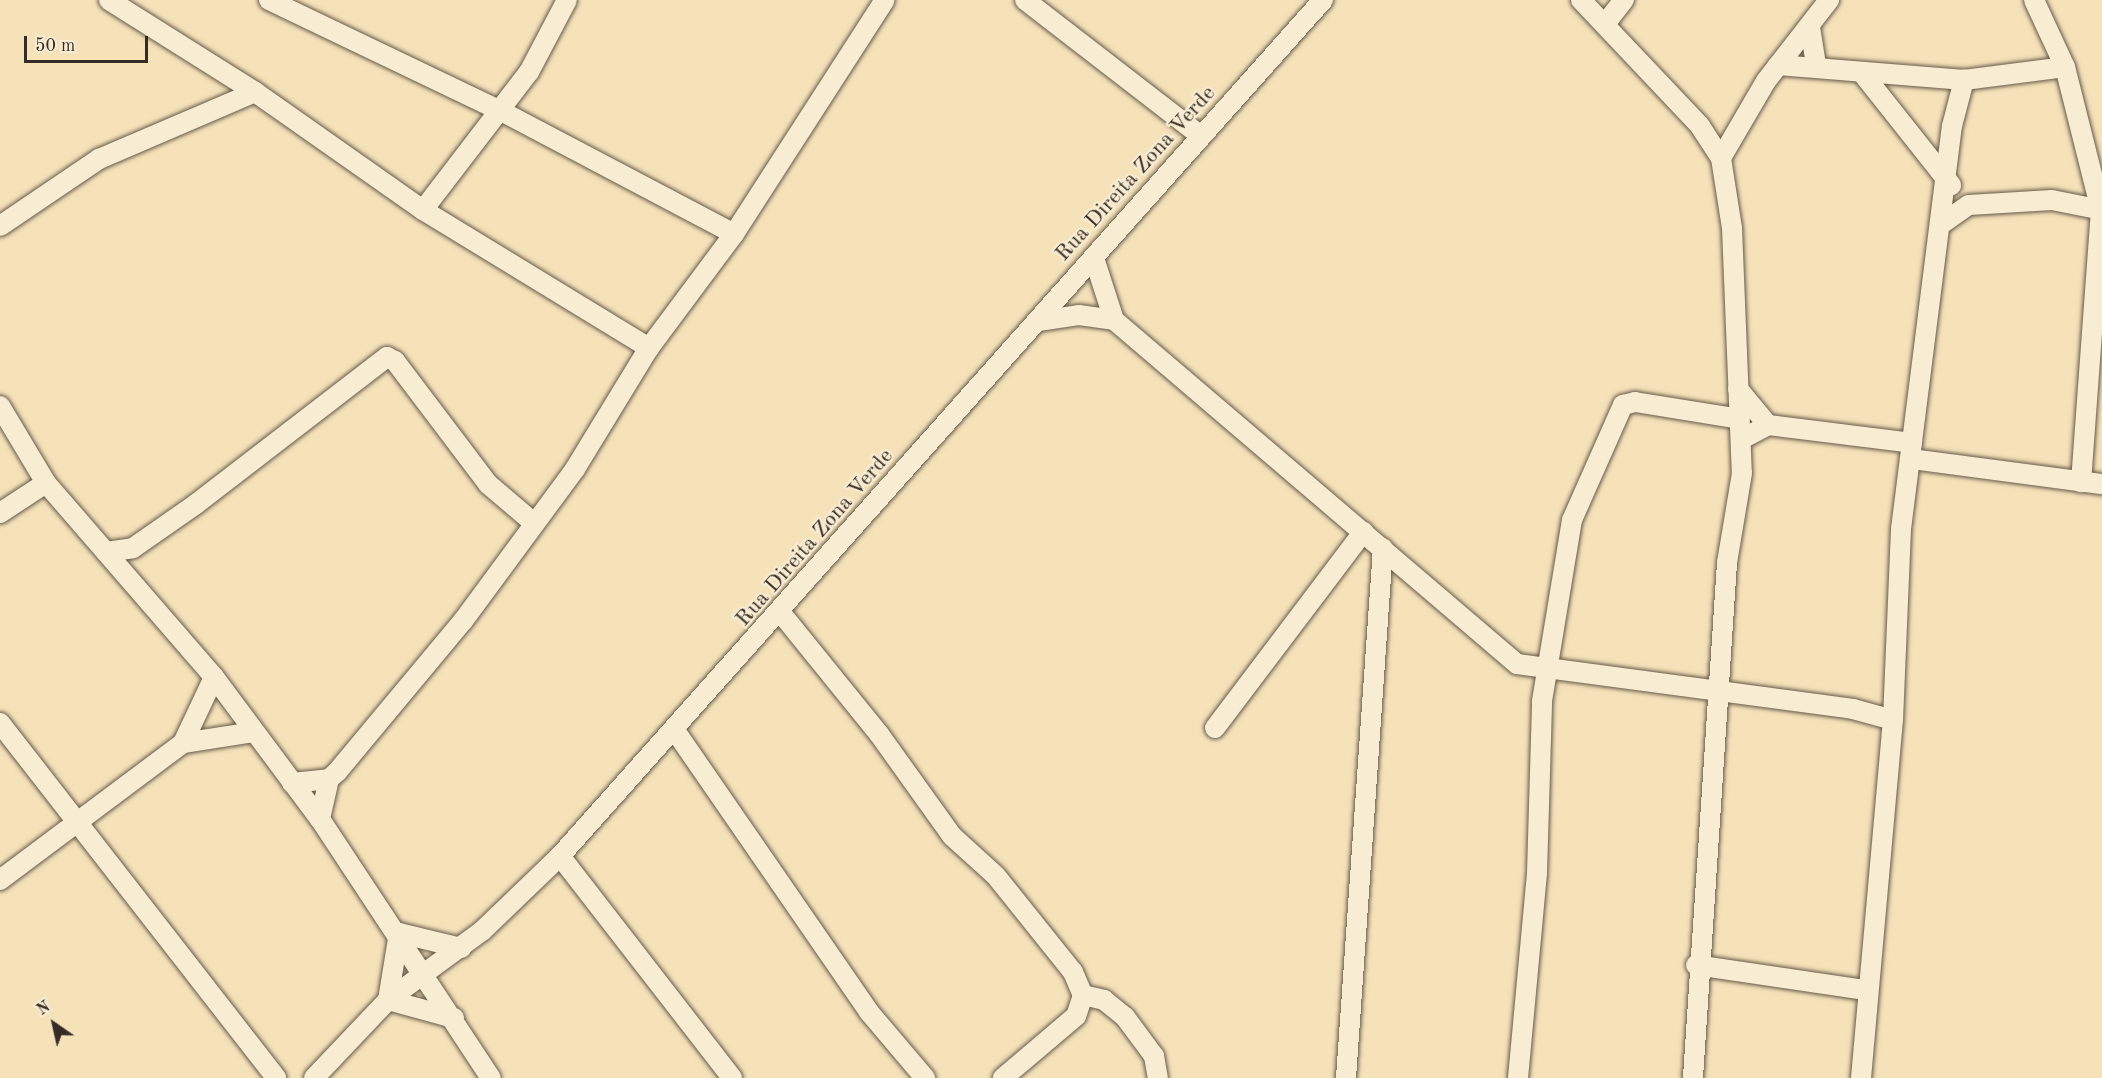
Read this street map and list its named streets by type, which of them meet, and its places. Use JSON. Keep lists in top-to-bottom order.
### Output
{
  "streets": {
    "street": ["Rua Direita Zona Verde"]
  },
  "scale_bar": "50 m",
  "north": "top left"
}
